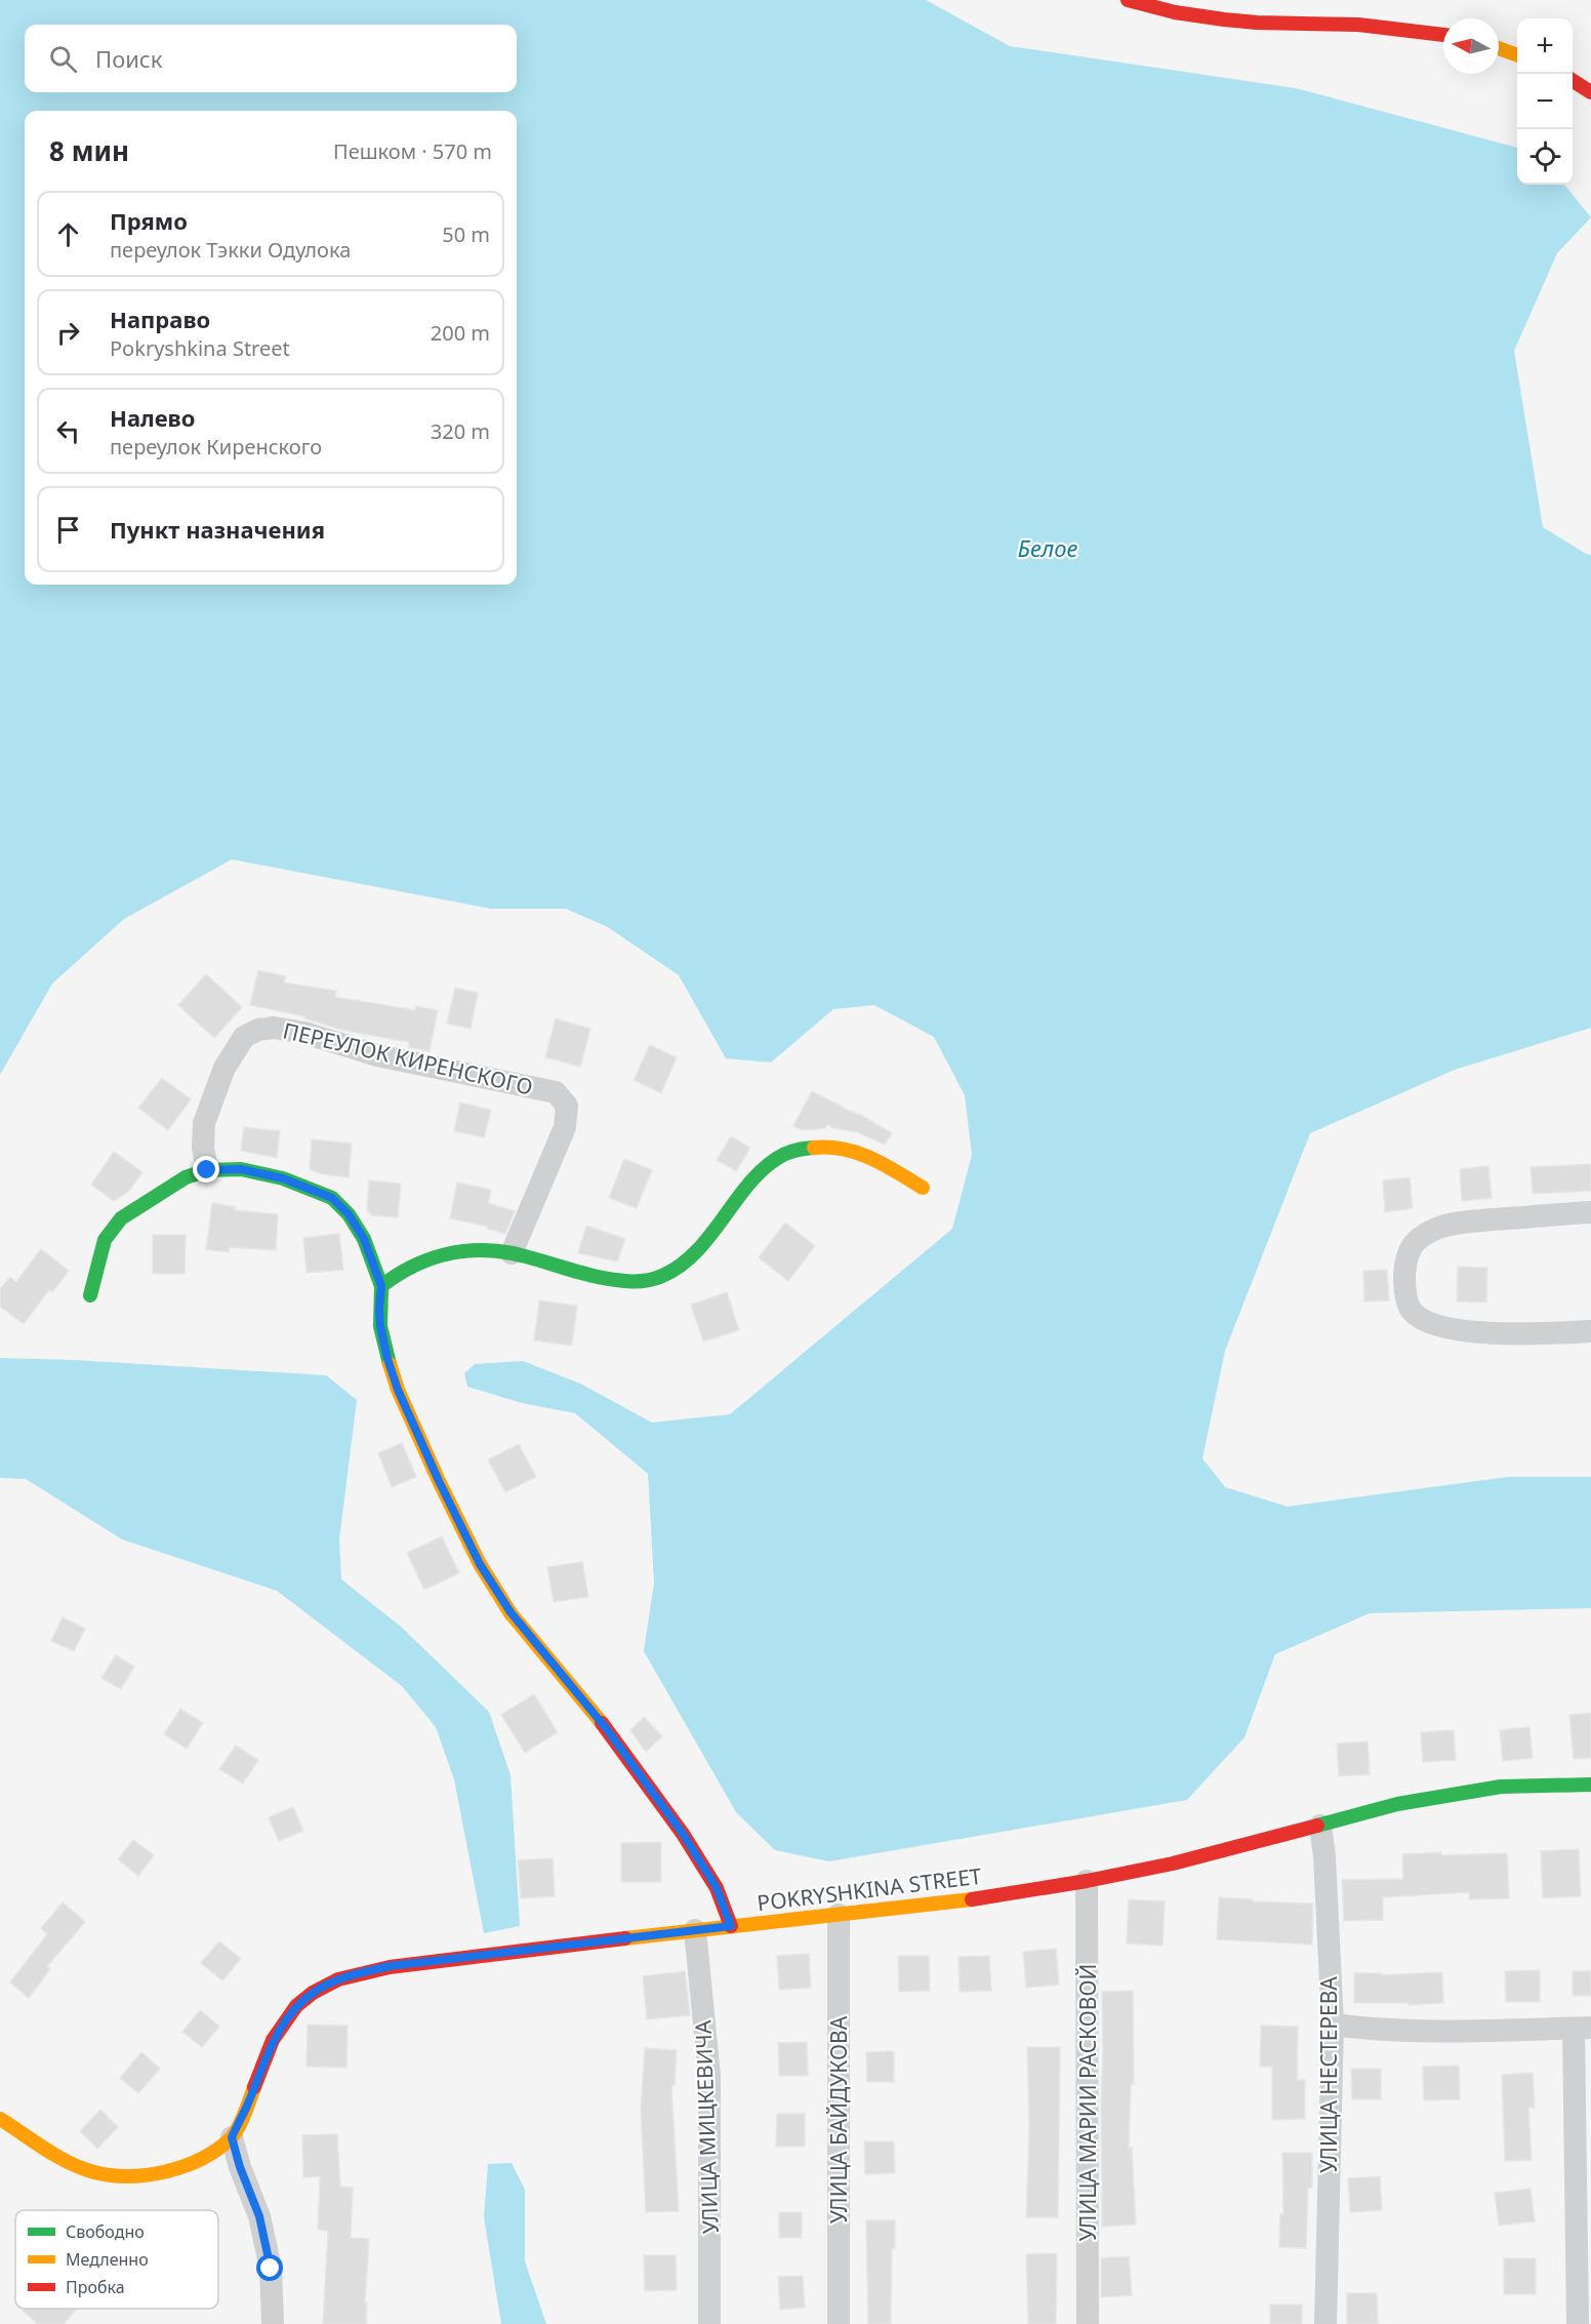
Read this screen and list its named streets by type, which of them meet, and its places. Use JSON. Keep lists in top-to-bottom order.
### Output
{
  "streets": {
    "street": [
      "ПЕРЕУЛОК КИРЕНСКОГО",
      "POKRYSHKINA STREET",
      "УЛИЦА НЕСТЕРЕВА",
      "УЛИЦА МАРИИ РАСКОВОЙ",
      "УЛИЦА БАЙДУКОВА",
      "УЛИЦА МИЦКЕВИЧА"
    ]
  },
  "crossings": [
    ["POKRYSHKINA STREET", "УЛИЦА НЕСТЕРЕВА"],
    ["POKRYSHKINA STREET", "УЛИЦА МАРИИ РАСКОВОЙ"],
    ["POKRYSHKINA STREET", "УЛИЦА БАЙДУКОВА"],
    ["POKRYSHKINA STREET", "УЛИЦА МИЦКЕВИЧА"]
  ],
  "water": ["Белое"],
  "legend": ["Свободно", "Медленно", "Пробка"],
  "north": "left",
  "page": {
    "map_buttons": ["+", "−"],
    "search": "Поиск",
    "heading": ["8 мин", "Пешком · 570 m"],
    "list": [
      ["Прямо", "переулок Тэкки Одулока", "50 m"],
      ["Направо", "Pokryshkina Street", "200 m"],
      ["Налево", "переулок Киренского", "320 m"],
      "Пункт назначения"
    ]
  }
}
